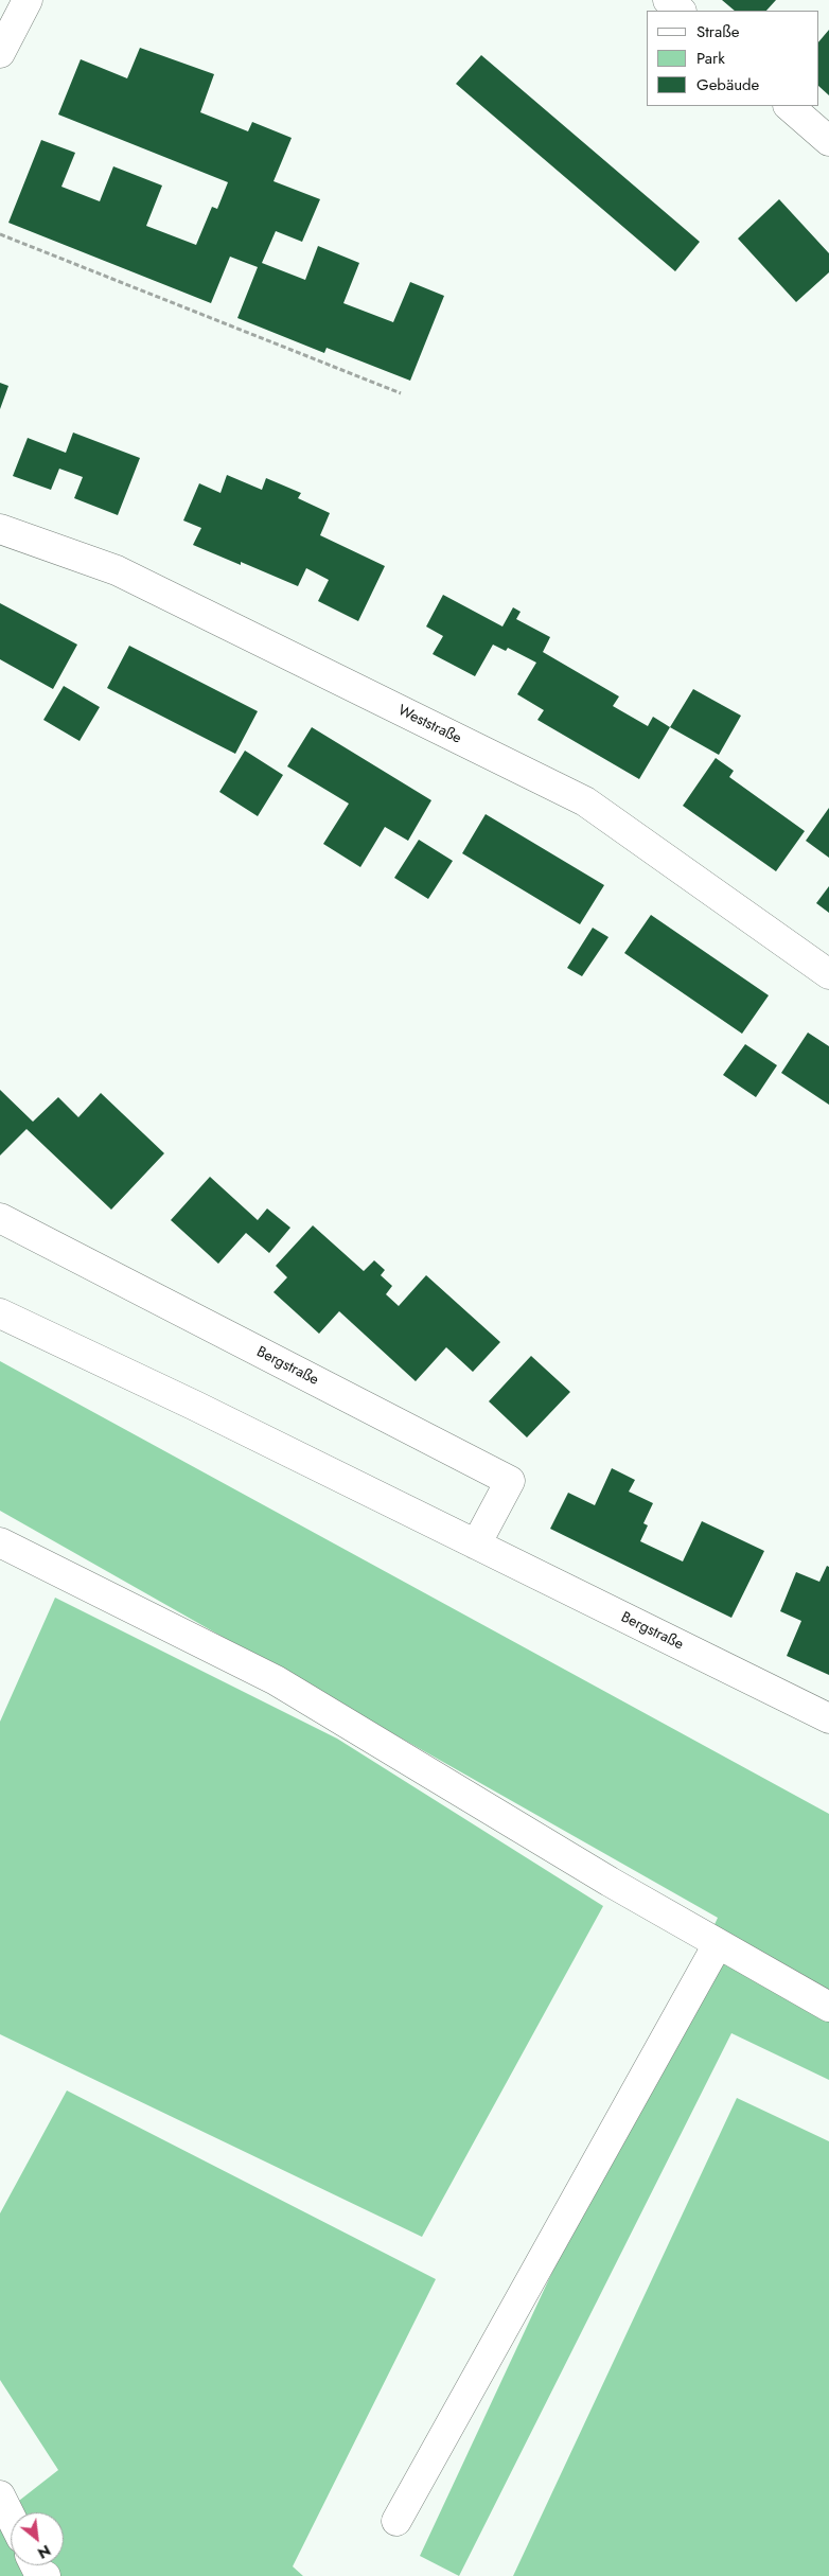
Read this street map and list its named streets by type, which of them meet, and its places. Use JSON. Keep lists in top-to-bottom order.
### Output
{
  "streets": {
    "street": ["Weststraße", "Bergstraße"]
  },
  "legend": ["Straße", "Park", "Gebäude"],
  "north": "bottom right"
}
